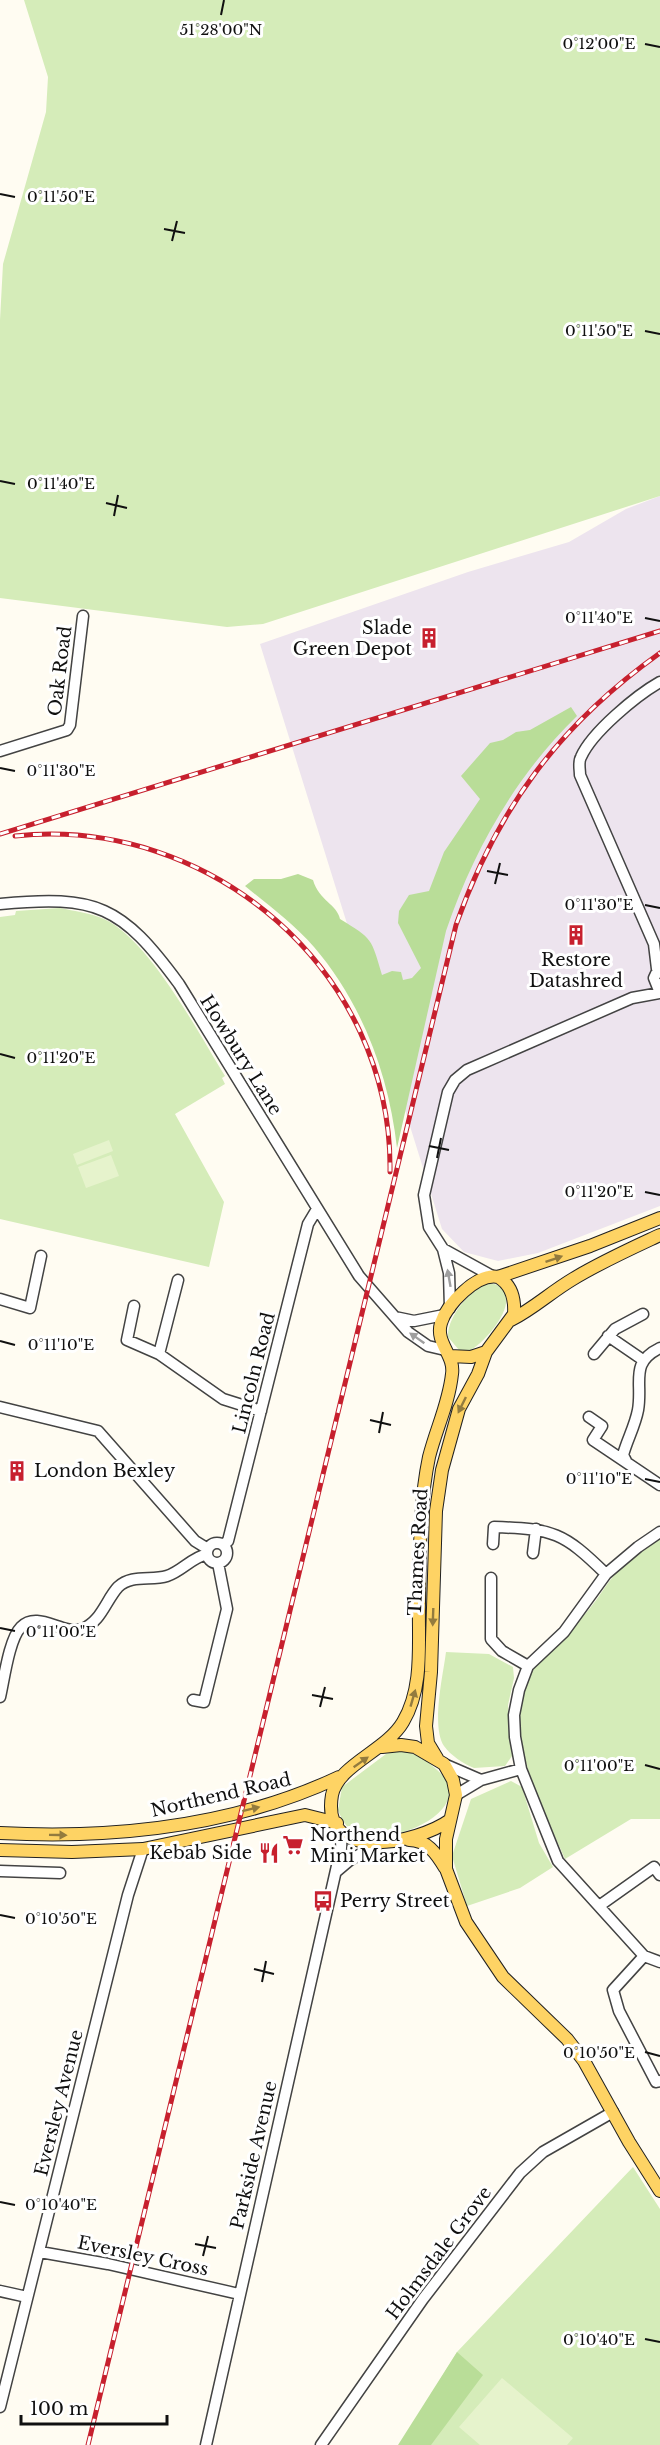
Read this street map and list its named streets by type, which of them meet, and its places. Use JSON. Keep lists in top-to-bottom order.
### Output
{
  "streets": {
    "main road": ["Thames Road", "Northend Road"],
    "street": [
      "Oak Road",
      "Howbury Lane",
      "Lincoln Road",
      "Eversley Avenue",
      "Parkside Avenue",
      "Holmsdale Grove",
      "Eversley Cross"
    ]
  },
  "crossings": [
    ["Howbury Lane", "Lincoln Road"],
    ["Howbury Lane", "Thames Road"],
    ["Thames Road", "Northend Road"],
    ["Thames Road", "Parkside Avenue"],
    ["Northend Road", "Eversley Avenue"],
    ["Northend Road", "Parkside Avenue"],
    ["Eversley Avenue", "Eversley Cross"],
    ["Parkside Avenue", "Eversley Cross"]
  ],
  "places": {
    "building": ["Slade Green Depot", "Restore Datashred", "London Bexley"],
    "supermarket": ["Northend Mini Market"],
    "restaurant": ["Kebab Side"],
    "bus stop": ["Perry Street"]
  },
  "scale_bar": "100 m",
  "coordinates": [
    "51°28'00\"N",
    "0°12'00\"E",
    "0°11'50\"E",
    "0°11'40\"E",
    "0°11'30\"E",
    "0°11'20\"E",
    "0°11'10\"E",
    "0°11'00\"E",
    "0°10'50\"E",
    "0°10'40\"E"
  ]
}
